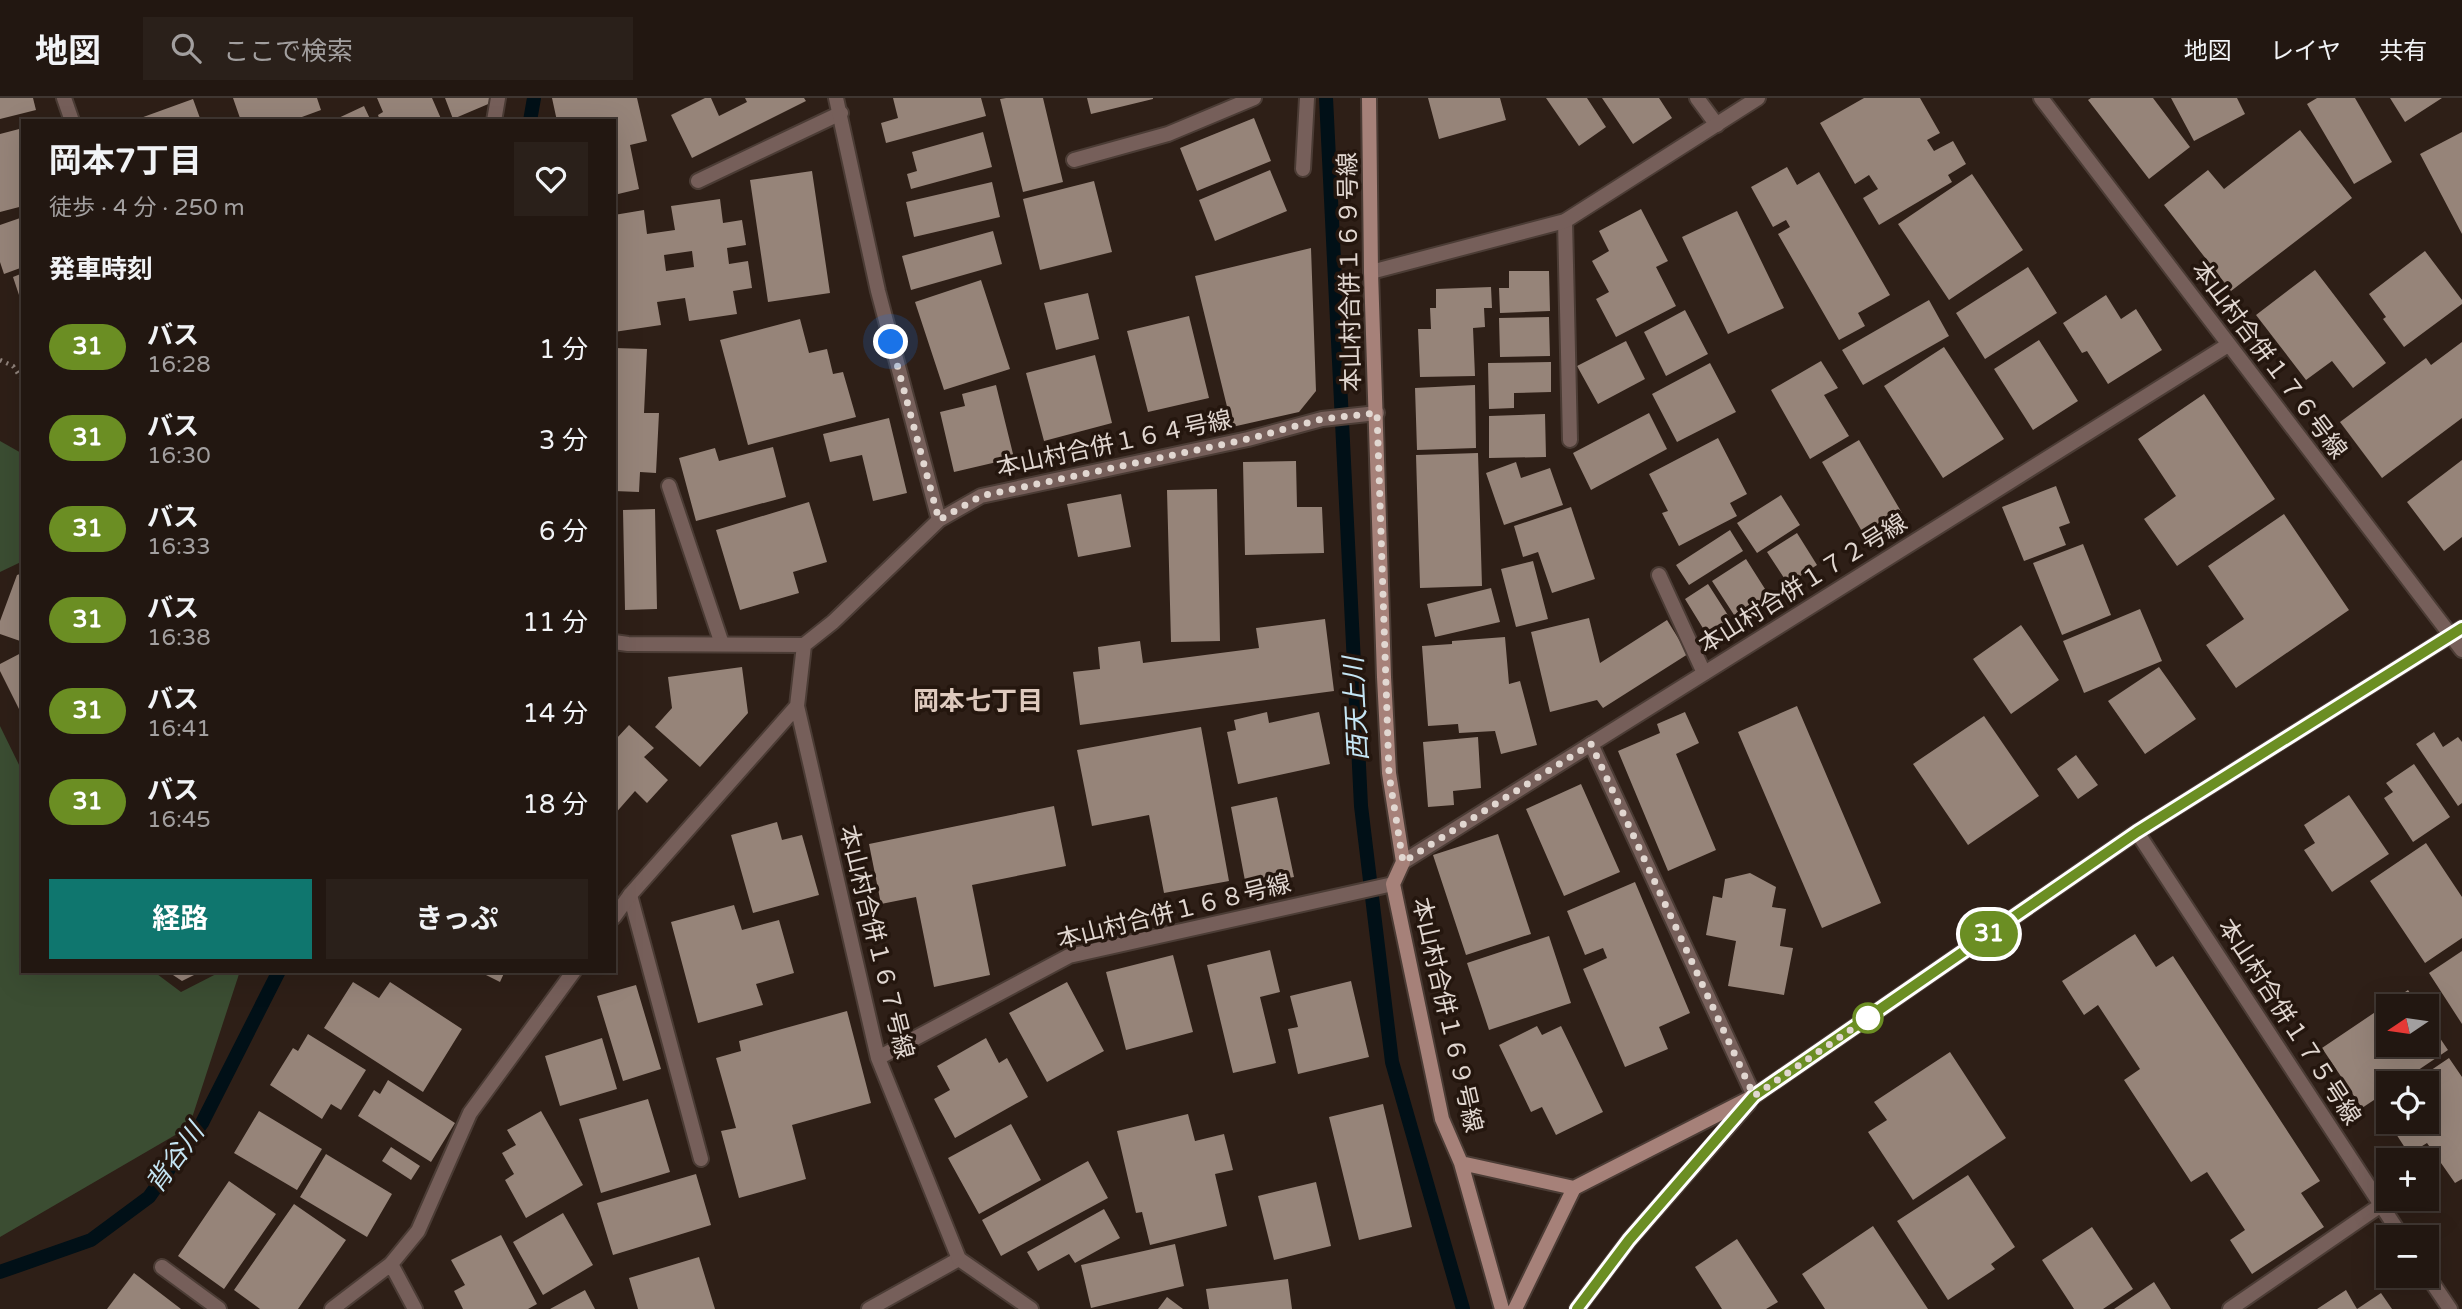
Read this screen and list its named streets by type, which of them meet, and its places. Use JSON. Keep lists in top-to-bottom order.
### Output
{
  "streets": {
    "street": [
      "本山村合併１６９号線",
      "本山村合併１７６号線",
      "本山村合併１６４号線",
      "本山村合併１７２号線",
      "本山村合併１６８号線",
      "本山村合併１６７号線",
      "本山村合併１７５号線"
    ]
  },
  "crossings": [
    ["本山村合併１６９号線", "本山村合併１６４号線"],
    ["本山村合併１６９号線", "本山村合併１７２号線"],
    ["本山村合併１６９号線", "本山村合併１６８号線"],
    ["本山村合併１７６号線", "本山村合併１７２号線"],
    ["本山村合併１６８号線", "本山村合併１６７号線"]
  ],
  "districts": ["岡本七丁目"],
  "water": ["西天上川", "背谷川"],
  "lines": ["bus line 31"],
  "north": "left",
  "page": {
    "header": "地図",
    "search": "ここで検索",
    "nav": ["地図", "レイヤ", "共有"],
    "on_map": "31",
    "heading": [
      ["岡本7丁目", "徒歩 · 4 分 · 250 m"],
      "発車時刻"
    ],
    "list": [
      {
        "mark": "31",
        "name": "バス",
        "note": "16:28",
        "value": "1 分"
      },
      {
        "mark": "31",
        "name": "バス",
        "note": "16:30",
        "value": "3 分"
      },
      {
        "mark": "31",
        "name": "バス",
        "note": "16:33",
        "value": "6 分"
      },
      {
        "mark": "31",
        "name": "バス",
        "note": "16:38",
        "value": "11 分"
      },
      {
        "mark": "31",
        "name": "バス",
        "note": "16:41",
        "value": "14 分"
      },
      {
        "mark": "31",
        "name": "バス",
        "note": "16:45",
        "value": "18 分"
      }
    ],
    "buttons": ["経路", "きっぷ"],
    "map_buttons": ["+", "−"]
  }
}
